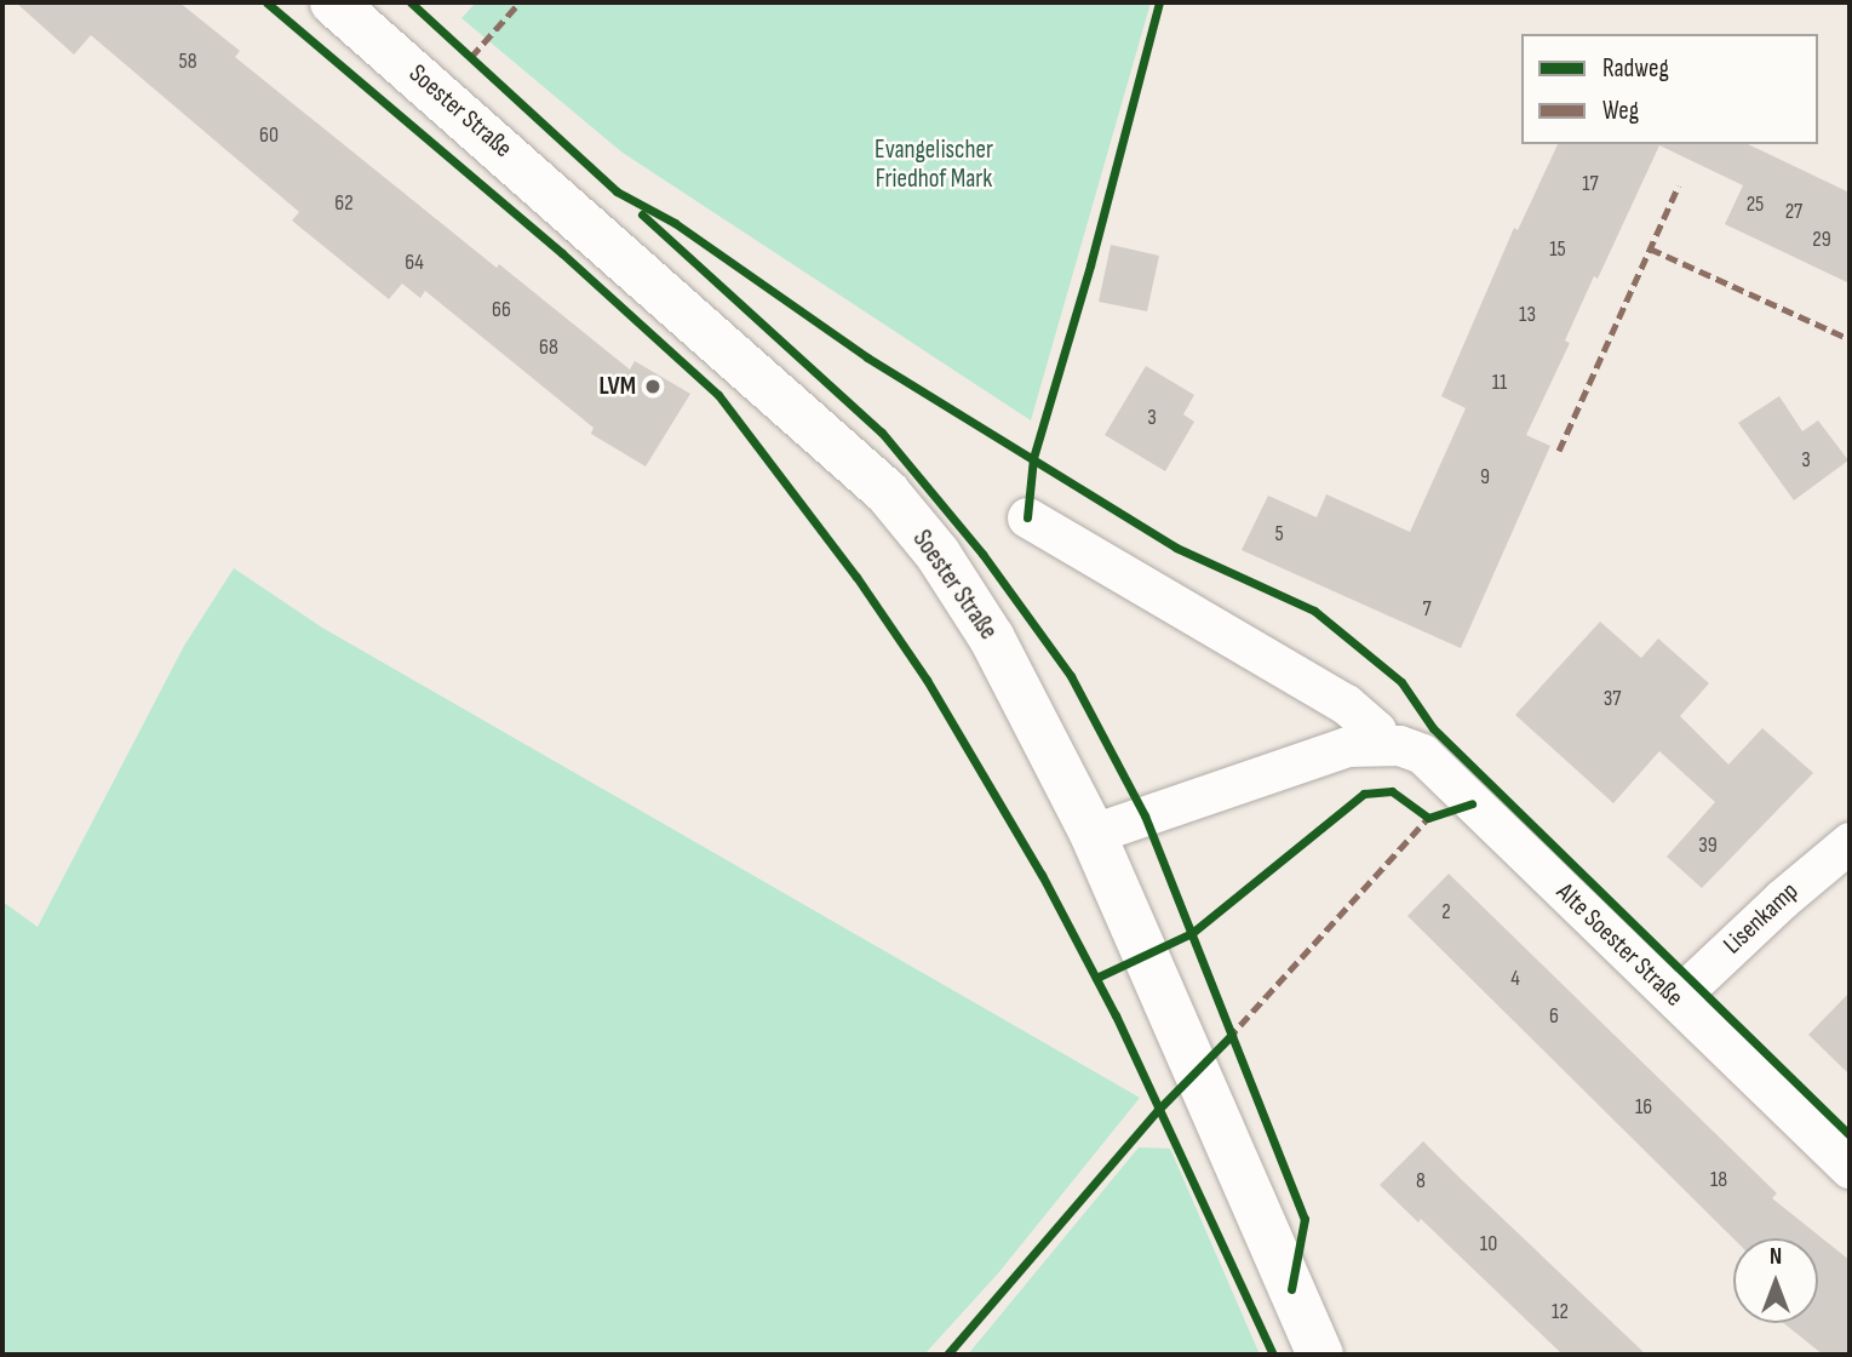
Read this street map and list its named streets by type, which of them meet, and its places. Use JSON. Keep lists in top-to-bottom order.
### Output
{
  "streets": {
    "main road": ["Soester Straße"],
    "street": ["Lisenkamp", "Alte Soester Straße"]
  },
  "crossings": [
    ["Soester Straße", "Alte Soester Straße"],
    ["Lisenkamp", "Alte Soester Straße"]
  ],
  "parks": ["Evangelischer Friedhof Mark"],
  "places": ["LVM"],
  "house_numbers": [
    "58",
    "60",
    "17",
    "62",
    "25",
    "27",
    "29",
    "15",
    "64",
    "66",
    "13",
    "68",
    "11",
    "3",
    "3",
    "9",
    "5",
    "7",
    "37",
    "39",
    "2",
    "4",
    "6",
    "16",
    "18",
    "8",
    "10",
    "12"
  ],
  "legend": ["Radweg", "Weg"],
  "north": "top"
}
